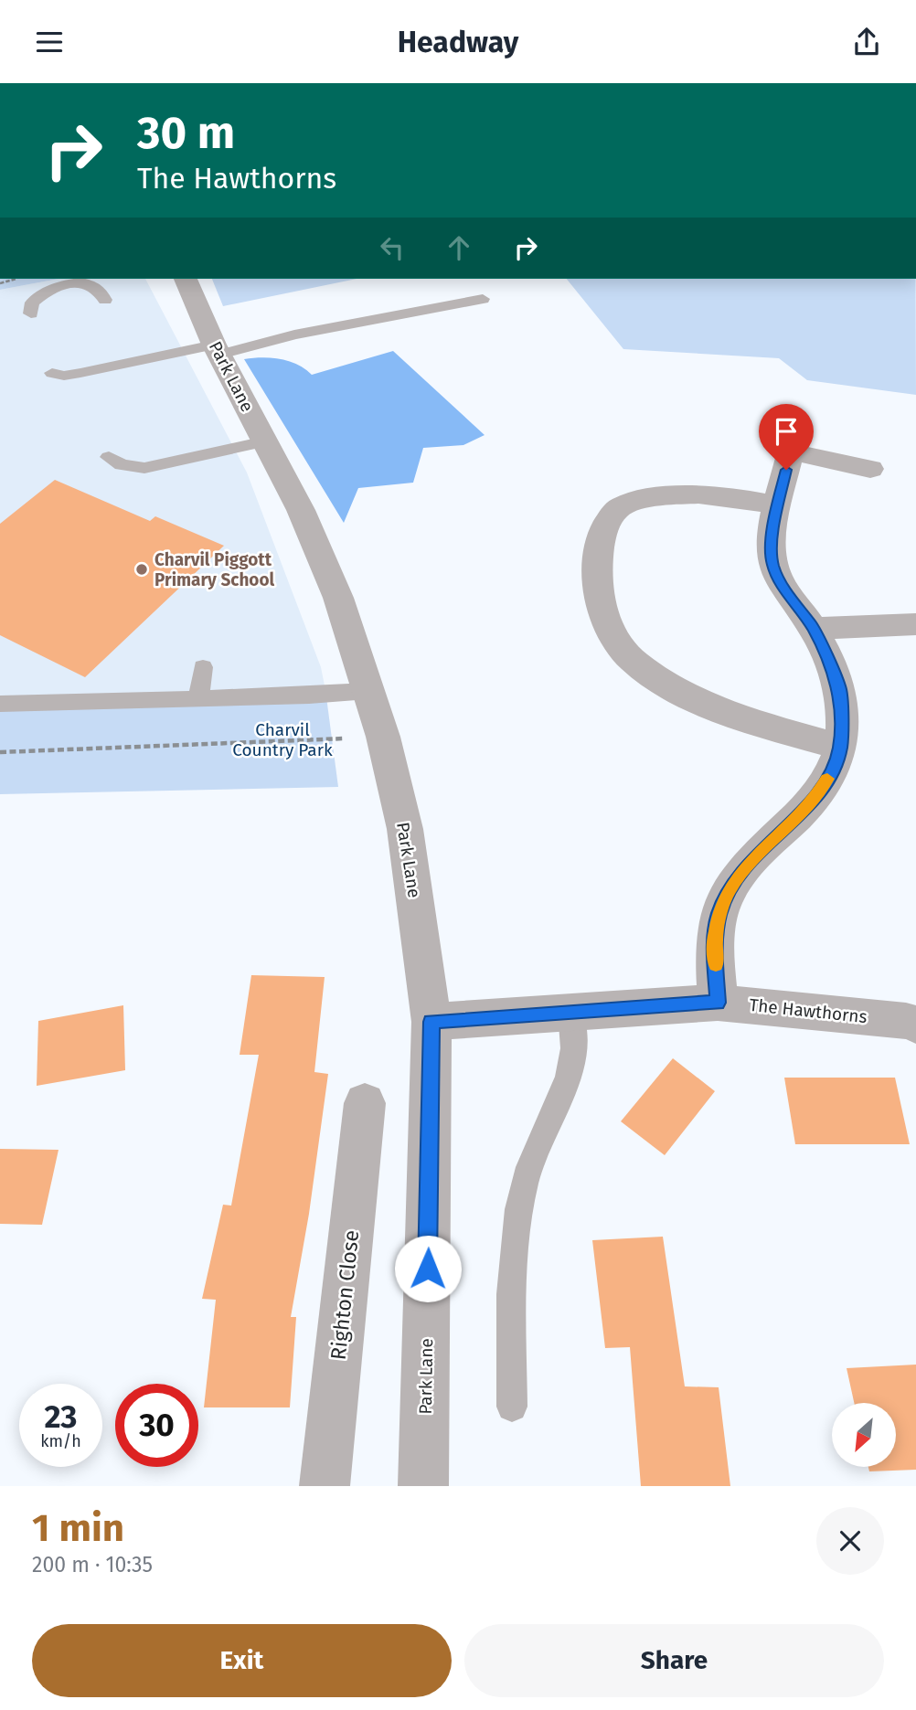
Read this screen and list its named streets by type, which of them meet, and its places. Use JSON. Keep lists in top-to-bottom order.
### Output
{
  "streets": {
    "street": ["Park Lane", "The Hawthorns", "Righton Close"]
  },
  "crossings": [
    ["Park Lane", "The Hawthorns"]
  ],
  "parks": ["Charvil Country Park"],
  "places": ["Charvil Piggott Primary School"],
  "north": "bottom left",
  "page": {
    "header": "Headway",
    "turn": ["30 m", "The Hawthorns"],
    "speed": "23 km/h",
    "limit": "30",
    "heading": ["1 min", "200 m · 10:35"],
    "buttons": ["Exit", "Share"]
  }
}
